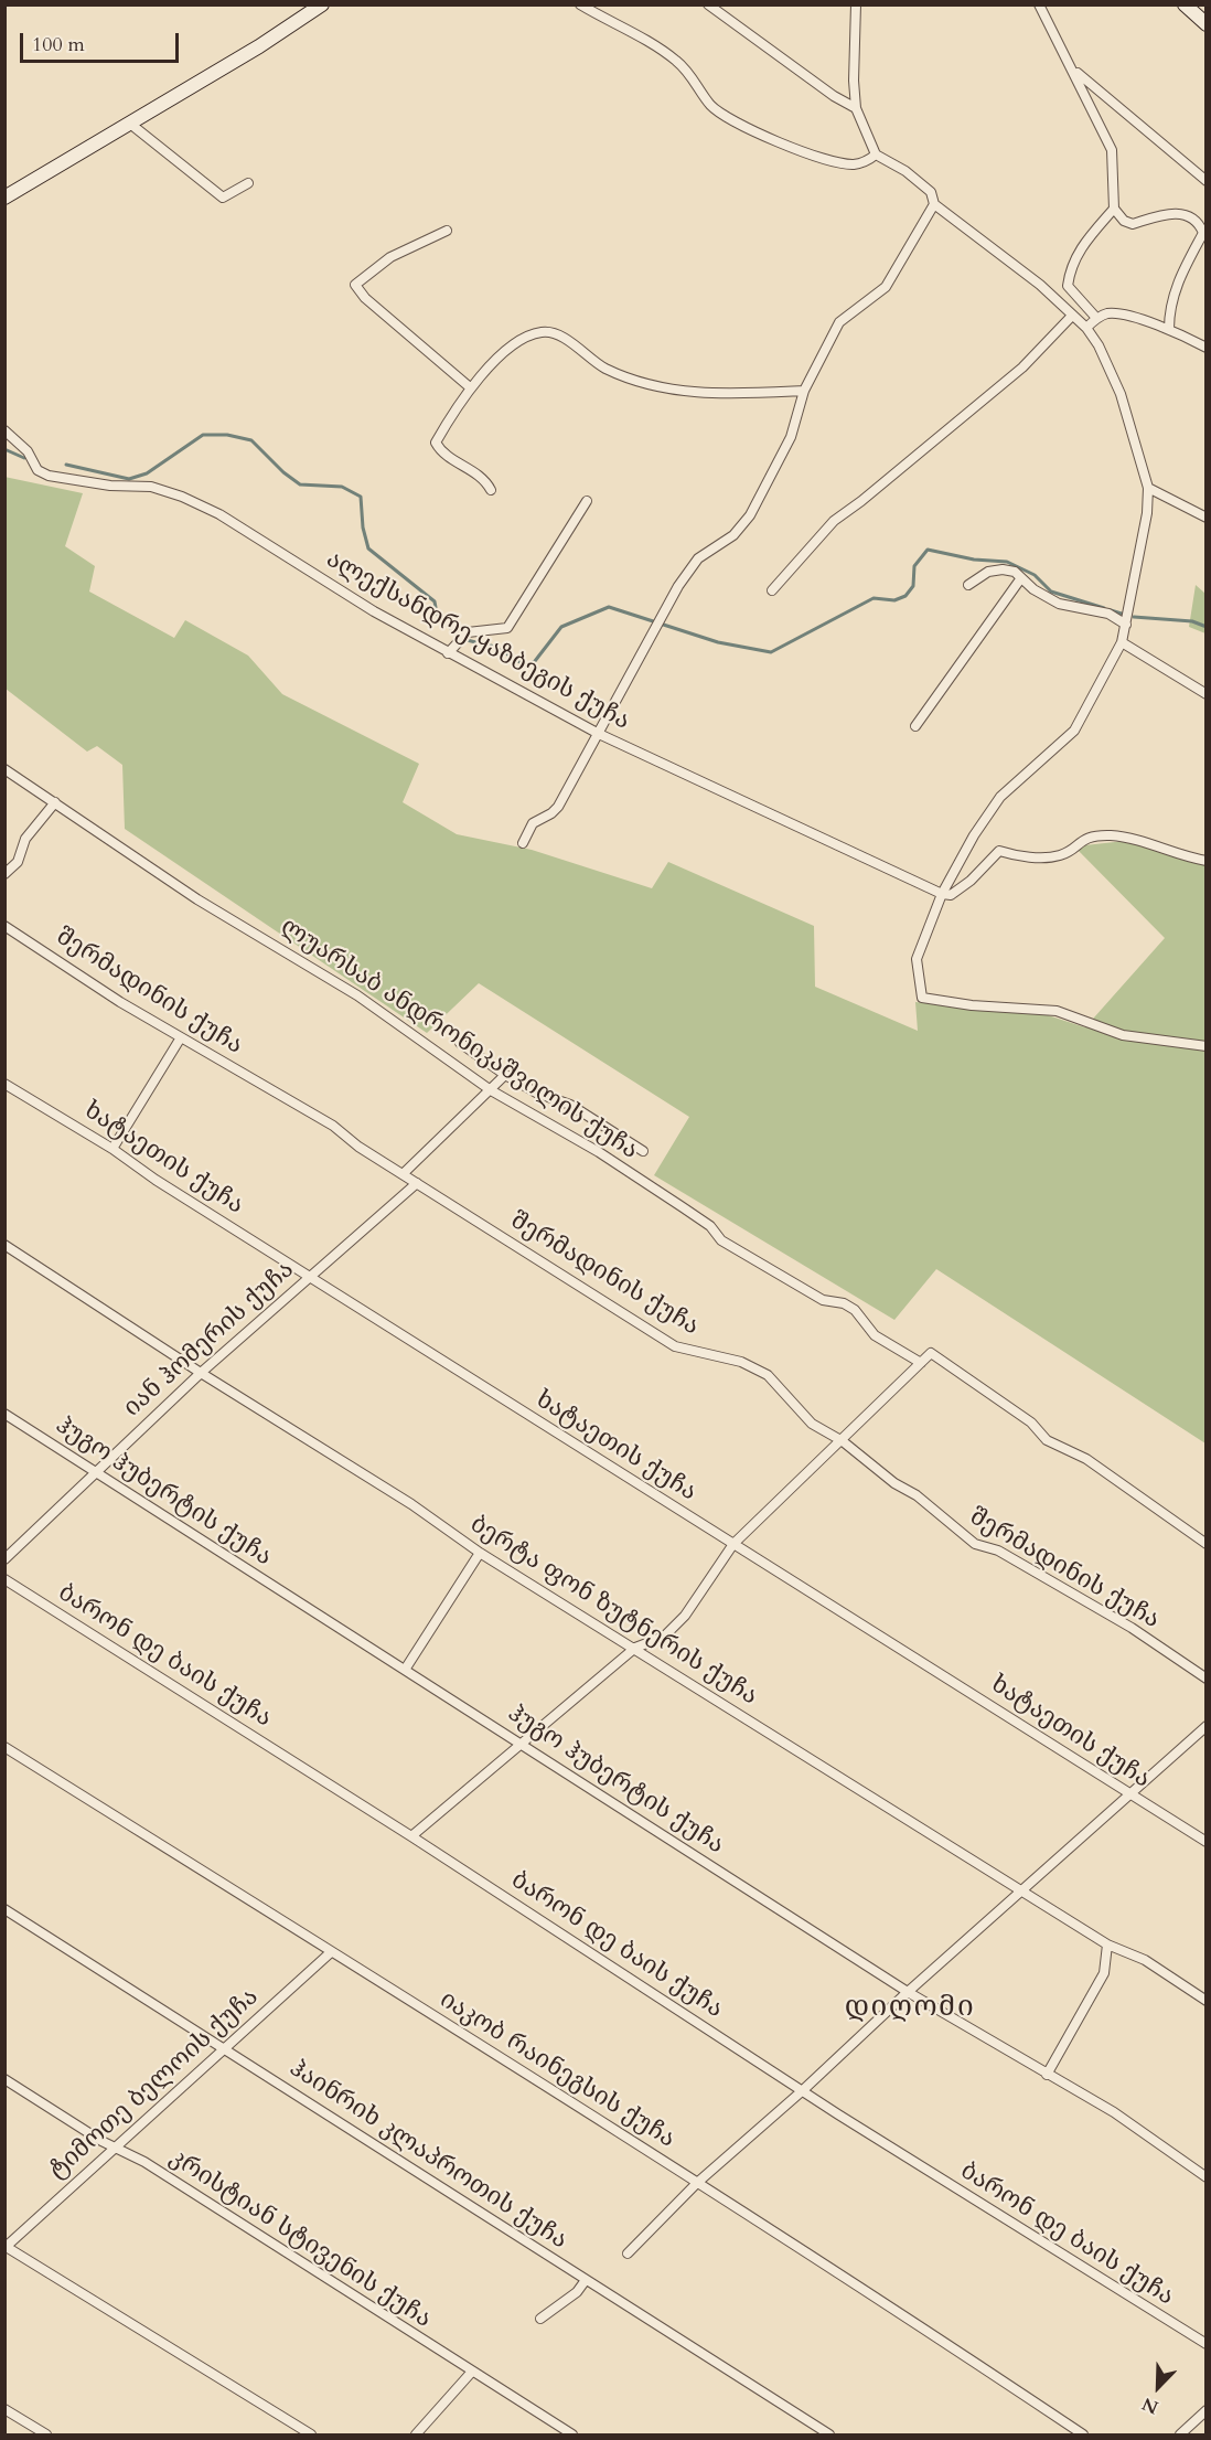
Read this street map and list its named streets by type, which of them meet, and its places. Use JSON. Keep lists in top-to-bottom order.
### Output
{
  "streets": {
    "street": [
      "ალექსანდრე ყაზბეგის ქუჩა",
      "შერმადინის ქუჩა",
      "ლუარსაბ ანდრონიკაშვილის ქუჩა",
      "ხატაეთის ქუჩა",
      "იან ჰომერის ქუჩა",
      "ჰუგო ჰუბერტის ქუჩა",
      "ბერტა ფონ ზუტნერის ქუჩა",
      "ბარონ დე ბაის ქუჩა",
      "იაკობ რაინეგსის ქუჩა",
      "ტიმოთე ბელოის ქუჩა",
      "ჰაინრიხ კლაპროთის ქუჩა",
      "კრისტიან სტივენის ქუჩა"
    ]
  },
  "crossings": [
    ["შერმადინის ქუჩა", "იან ჰომერის ქუჩა"],
    ["ხატაეთის ქუჩა", "იან ჰომერის ქუჩა"],
    ["იან ჰომერის ქუჩა", "ჰუგო ჰუბერტის ქუჩა"],
    ["იან ჰომერის ქუჩა", "ბერტა ფონ ზუტნერის ქუჩა"],
    ["იაკობ რაინეგსის ქუჩა", "ტიმოთე ბელოის ქუჩა"],
    ["ტიმოთე ბელოის ქუჩა", "ჰაინრიხ კლაპროთის ქუჩა"],
    ["ტიმოთე ბელოის ქუჩა", "კრისტიან სტივენის ქუჩა"]
  ],
  "districts": ["დიღომი"],
  "scale_bar": "100 m",
  "north": "bottom left"
}
